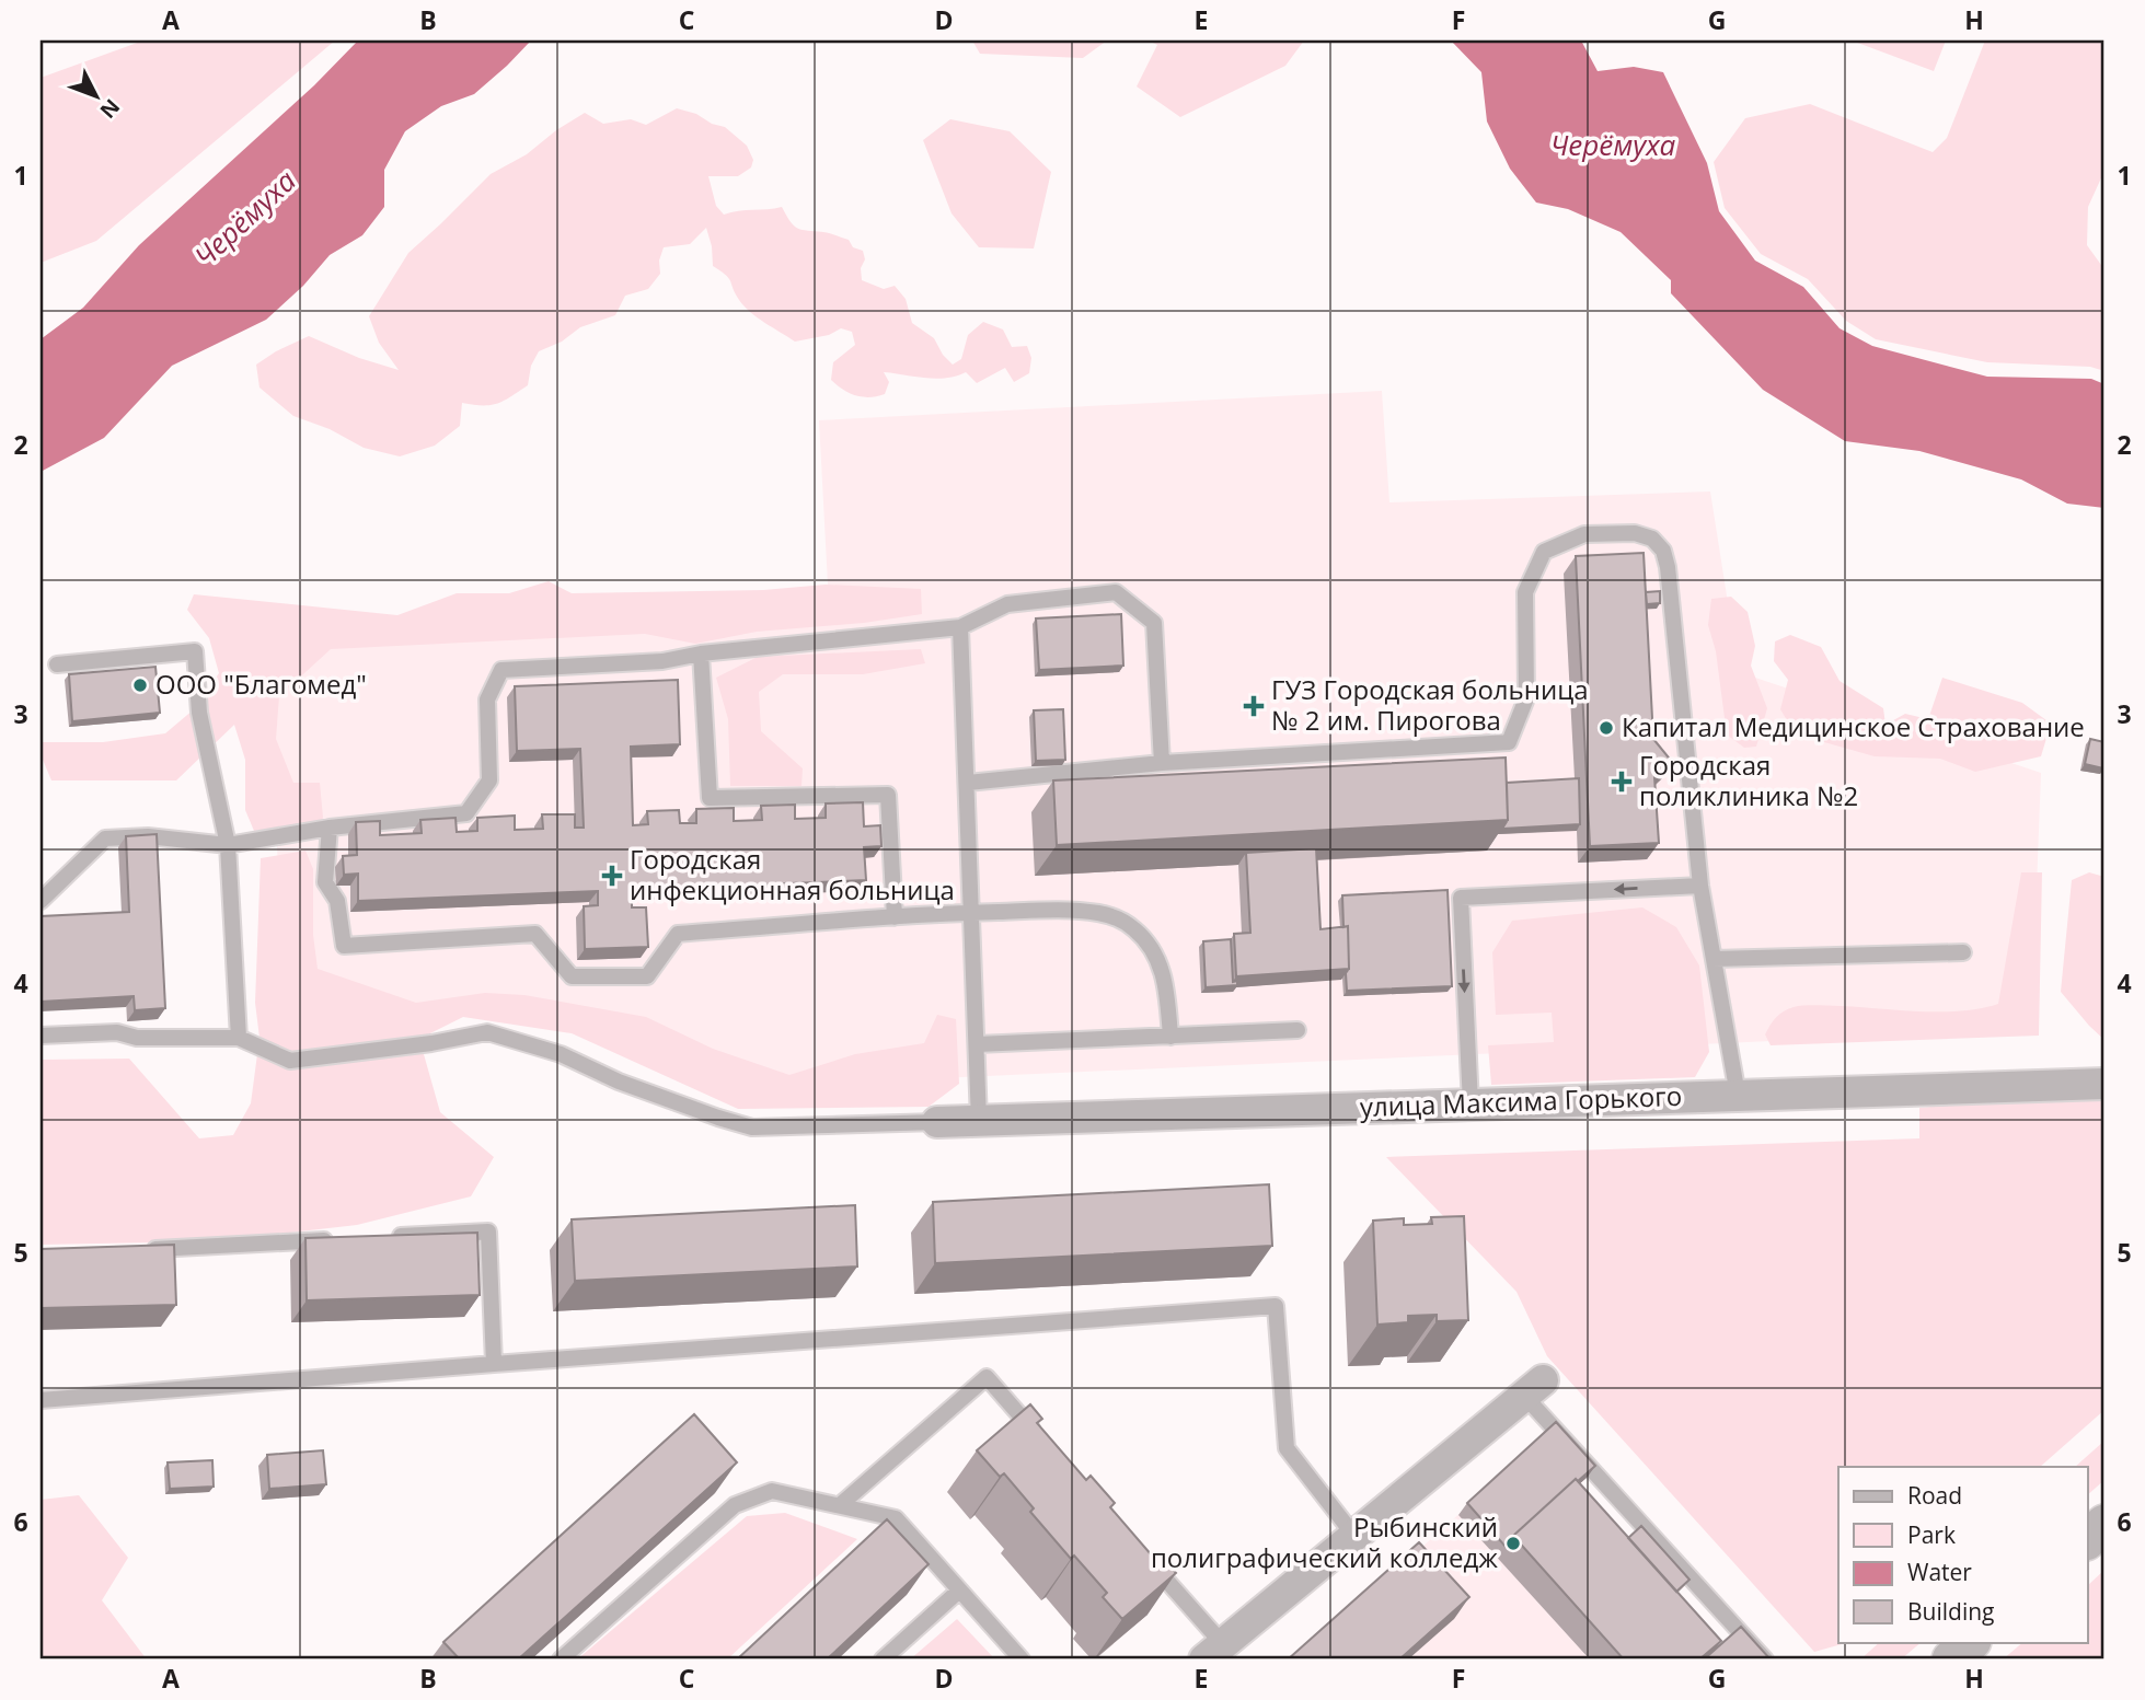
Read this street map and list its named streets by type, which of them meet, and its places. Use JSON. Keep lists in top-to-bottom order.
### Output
{
  "streets": {
    "street": ["улица Максима Горького"]
  },
  "water": ["Черёмуха"],
  "places": {
    "other": ["ООО \"Благомед\"", "Капитал Медицинское Страхование", "Рыбинский полиграфический колледж"],
    "health": ["ГУЗ Городская больница № 2 им. Пирогова", "Городская поликлиника №2", "Городская инфекционная больница"]
  },
  "legend": [
    "Road",
    "Park",
    "Water",
    "Building"
  ],
  "north": "bottom right",
  "grid": {
    "columns": [
      "A",
      "B",
      "C",
      "D",
      "E",
      "F",
      "G",
      "H"
    ],
    "rows": [
      "1",
      "2",
      "3",
      "4",
      "5",
      "6"
    ]
  }
}
